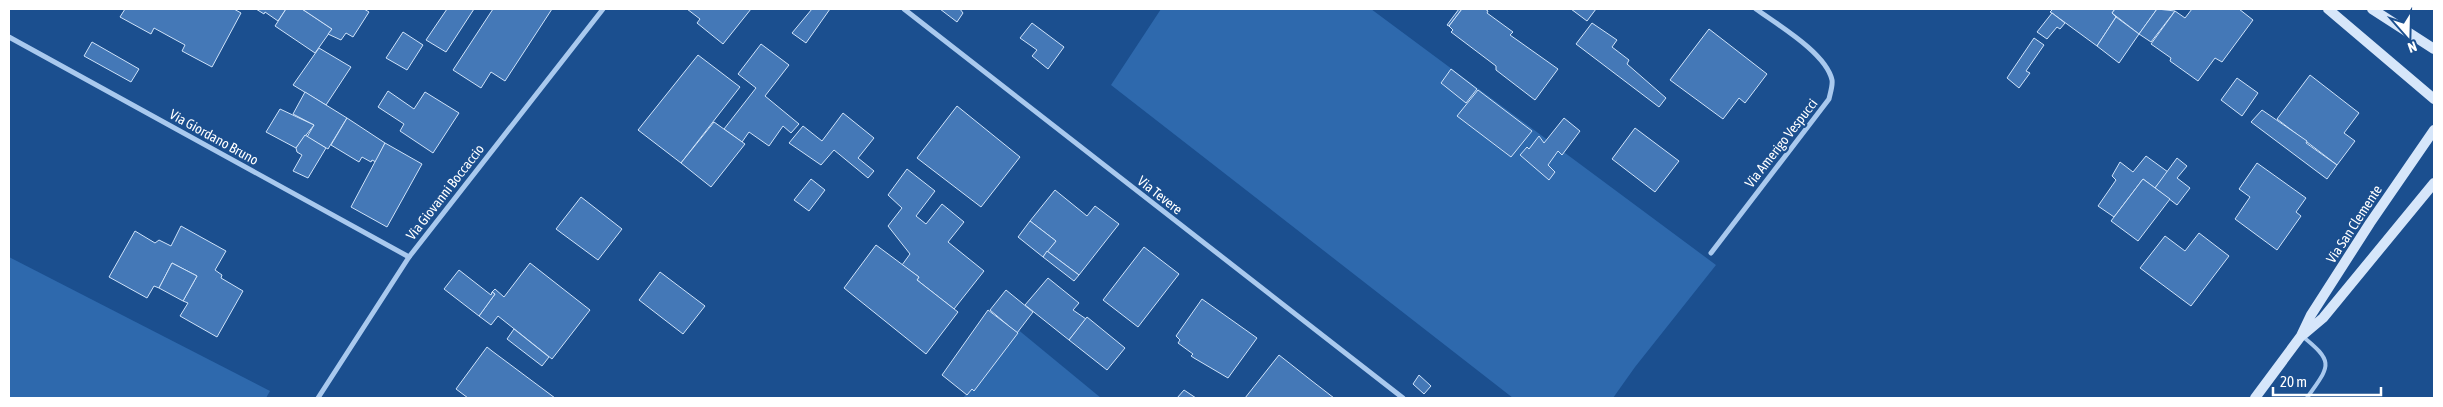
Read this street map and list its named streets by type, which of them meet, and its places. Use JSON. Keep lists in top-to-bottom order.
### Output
{
  "streets": {
    "main road": ["Via San Clemente"],
    "street": [
      "Via Giordano Bruno",
      "Via Amerigo Vespucci",
      "Via Giovanni Boccaccio",
      "Via Tevere"
    ]
  },
  "crossings": [
    ["Via Giordano Bruno", "Via Giovanni Boccaccio"]
  ],
  "scale_bar": "20 m",
  "north": "bottom"
}
